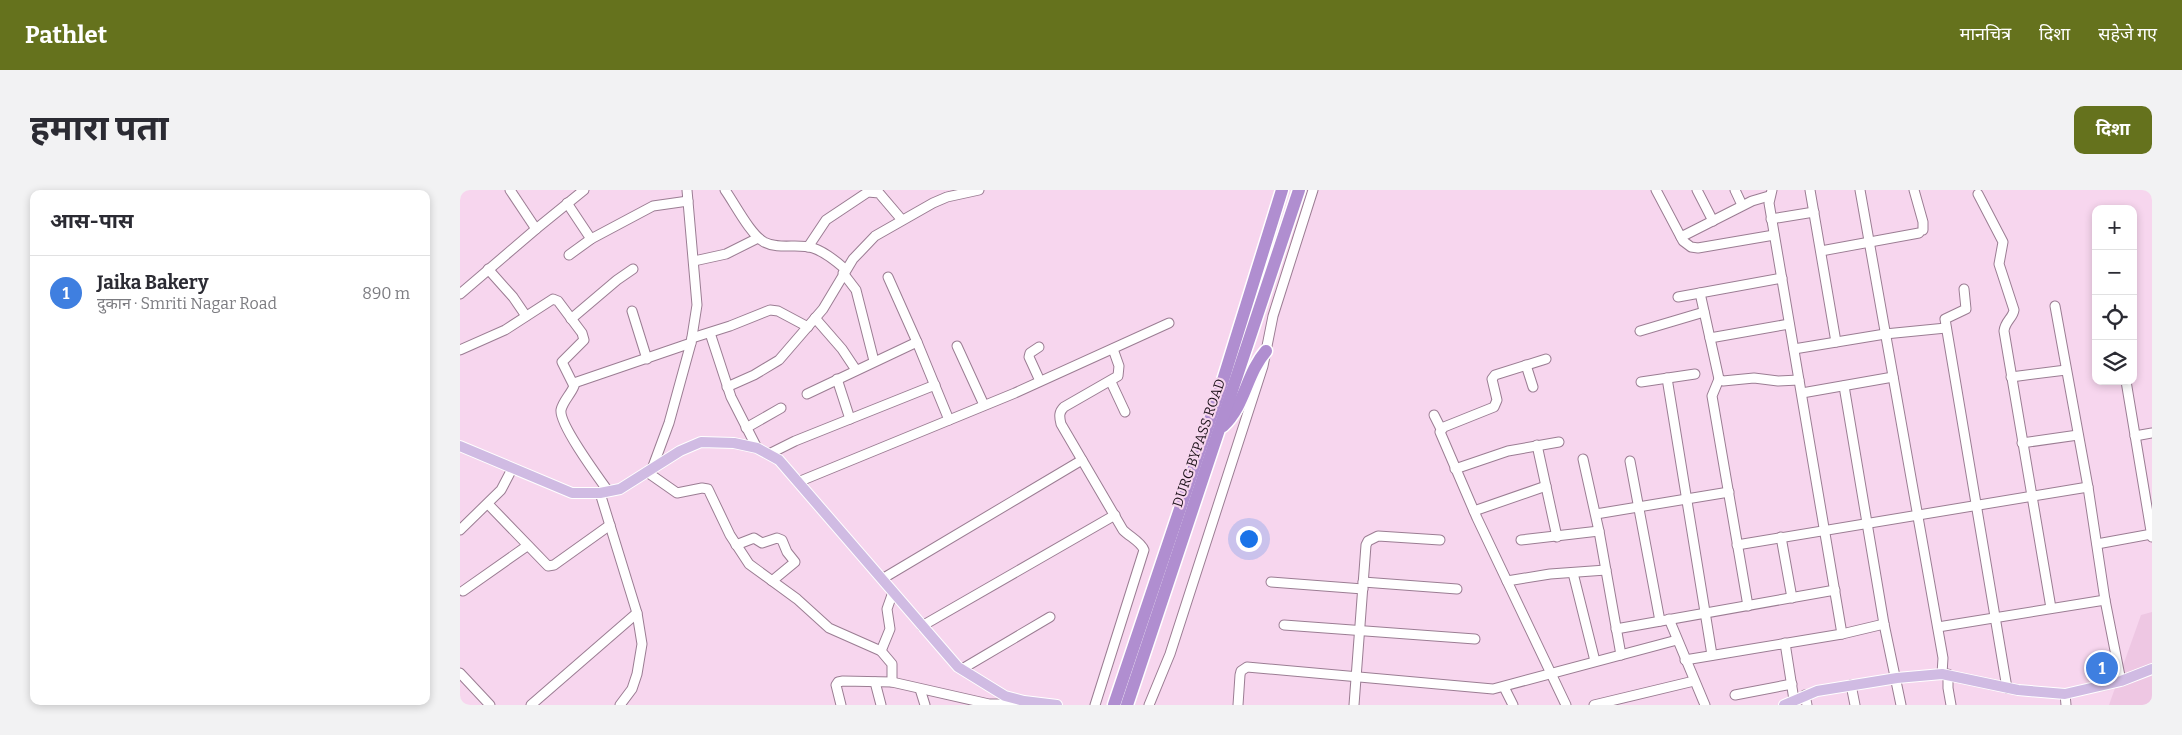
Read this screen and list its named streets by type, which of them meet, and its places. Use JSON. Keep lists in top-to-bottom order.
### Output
{
  "streets": {
    "highway": ["DURG BYPASS ROAD"]
  },
  "page": {
    "header": "Pathlet",
    "nav": ["मानचित्र", "दिशा", "सहेजे गए"],
    "buttons": "दिशा",
    "title": "हमारा पता",
    "heading": "आस-पास",
    "map_buttons": ["+", "−"],
    "list": [
      {
        "mark": "1",
        "name": "Jaika Bakery",
        "note": "दुकान · Smriti Nagar Road",
        "value": "890 m"
      }
    ],
    "pins": "1"
  }
}
